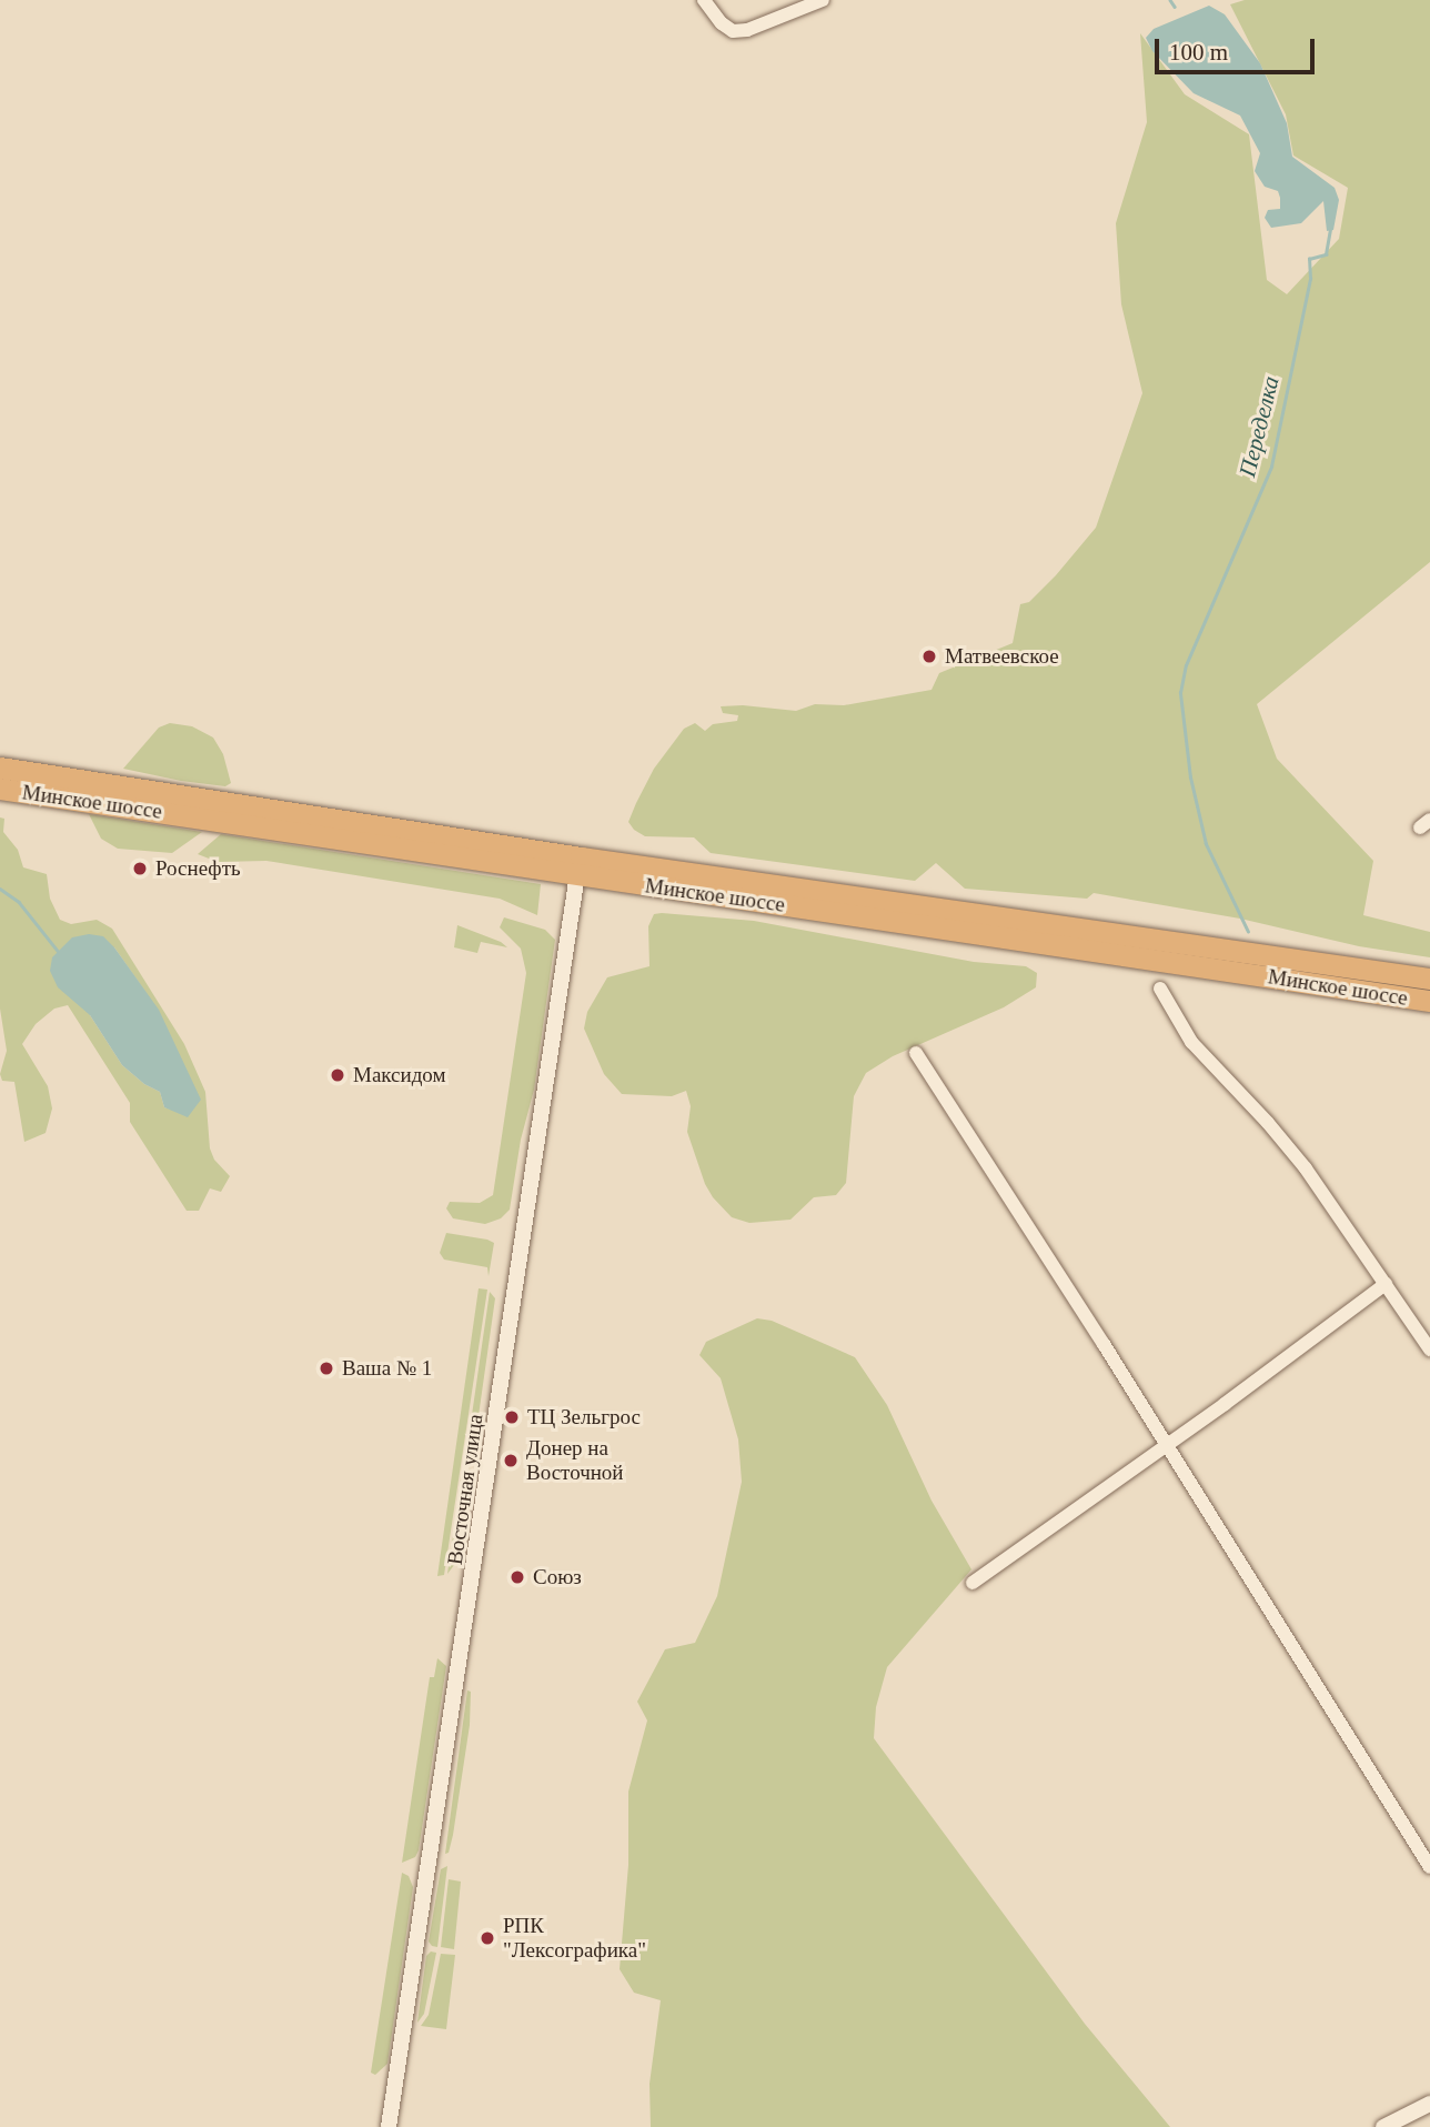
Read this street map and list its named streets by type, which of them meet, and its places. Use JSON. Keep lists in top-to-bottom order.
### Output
{
  "streets": {
    "highway": ["Минское шоссе"],
    "street": ["Восточная улица"]
  },
  "crossings": [
    ["Минское шоссе", "Восточная улица"]
  ],
  "water": ["Переделка"],
  "places": [
    "Матвеевское",
    "Роснефть",
    "Максидом",
    "Ваша № 1",
    "ТЦ Зельгрос",
    "Донер на Восточной",
    "Союз",
    "РПК \"Лексографика\""
  ],
  "scale_bar": "100 m"
}
